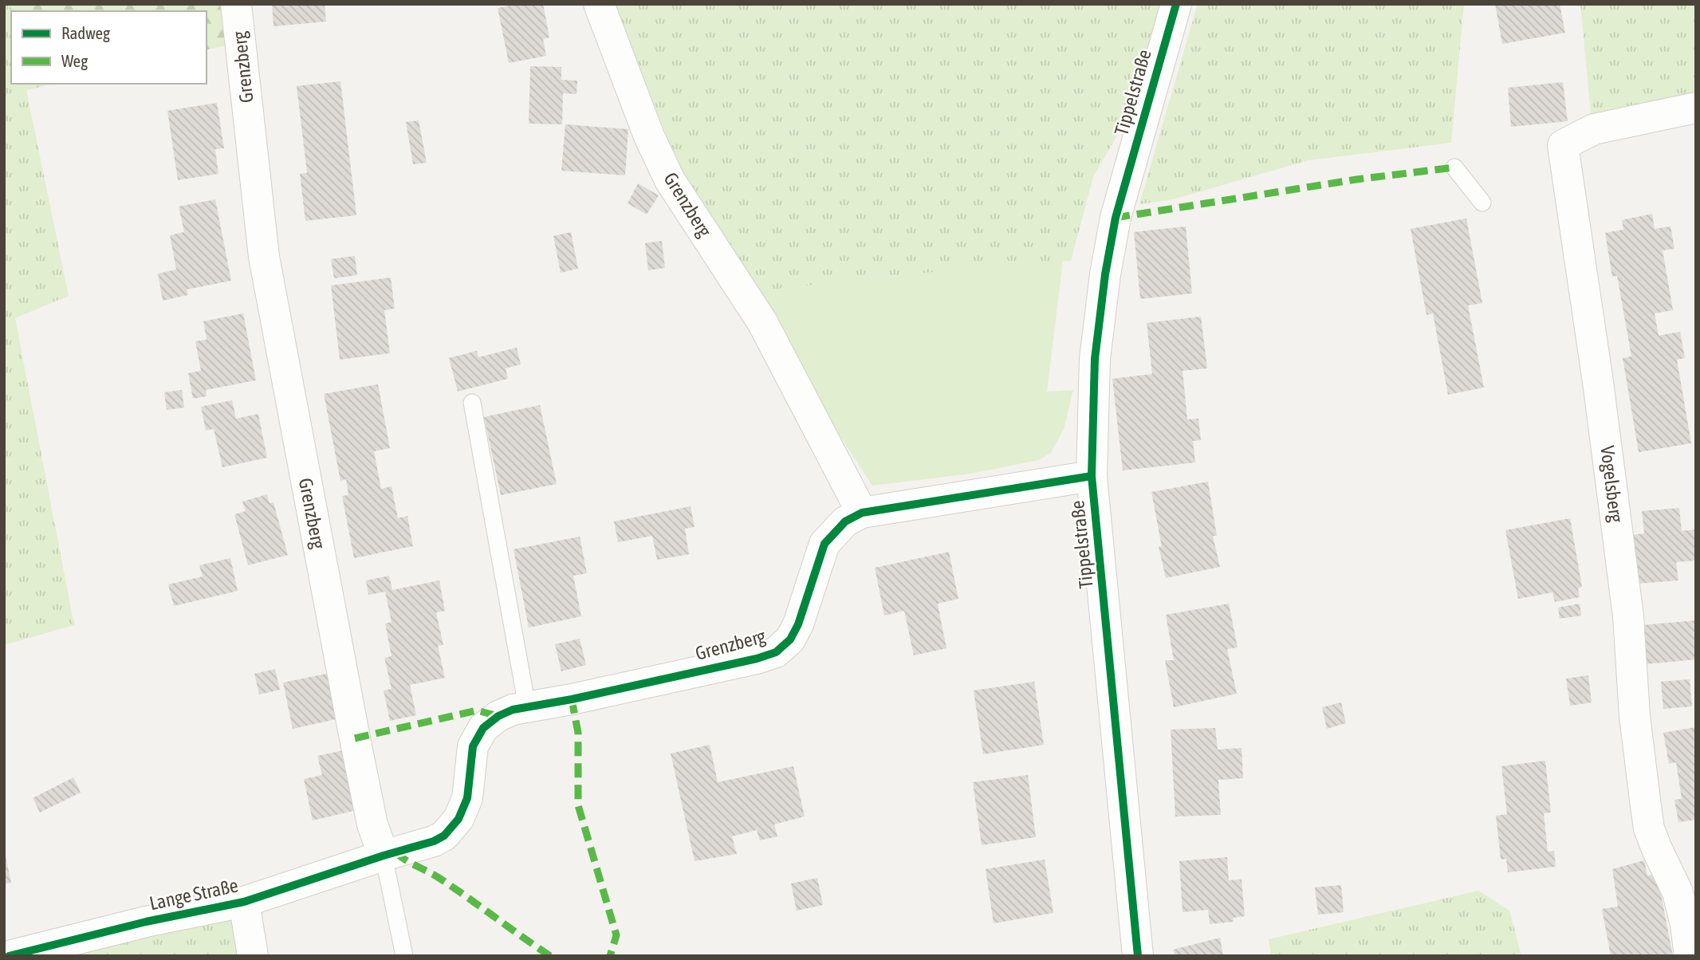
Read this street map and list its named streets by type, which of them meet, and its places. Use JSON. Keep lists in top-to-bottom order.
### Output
{
  "streets": {
    "street": [
      "Grenzberg",
      "Tippelstraße",
      "Vogelsberg",
      "Lange Straße"
    ]
  },
  "crossings": [
    ["Grenzberg", "Tippelstraße"],
    ["Grenzberg", "Lange Straße"]
  ],
  "legend": ["Radweg", "Weg"]
}
